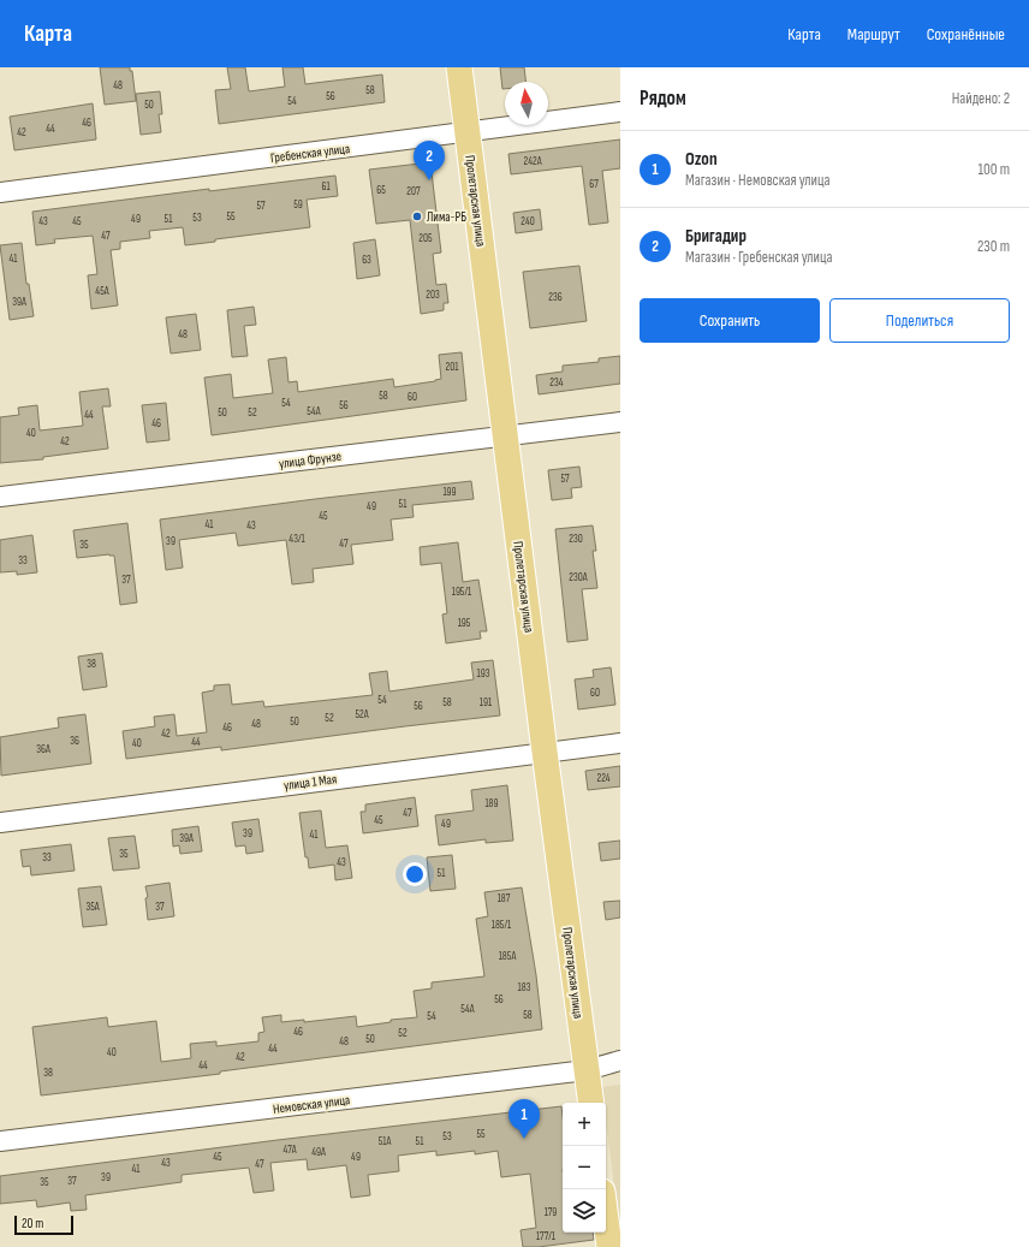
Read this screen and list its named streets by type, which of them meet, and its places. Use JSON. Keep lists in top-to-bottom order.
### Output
{
  "streets": {
    "main road": ["Пролетарская улица"],
    "street": [
      "Гребенская улица",
      "улица Фрунзе",
      "улица 1 Мая",
      "Немовская улица"
    ]
  },
  "crossings": [
    ["Гребенская улица", "Пролетарская улица"],
    ["Пролетарская улица", "улица Фрунзе"],
    ["Пролетарская улица", "улица 1 Мая"],
    ["Пролетарская улица", "Немовская улица"]
  ],
  "places": ["Лима-РБ"],
  "house_numbers": [
    "48",
    "58",
    "56",
    "54",
    "50",
    "46",
    "44",
    "42",
    "242А",
    "67",
    "61",
    "65",
    "207",
    "59",
    "57",
    "55",
    "53",
    "49",
    "51",
    "43",
    "45",
    "240",
    "47",
    "205",
    "41",
    "63",
    "45А",
    "203",
    "236",
    "39А",
    "48",
    "201",
    "234",
    "58",
    "60",
    "54",
    "56",
    "54А",
    "50",
    "52",
    "44",
    "46",
    "40",
    "42",
    "57",
    "199",
    "51",
    "49",
    "45",
    "41",
    "43",
    "43/1",
    "230",
    "39",
    "47",
    "35",
    "33",
    "230А",
    "37",
    "195/1",
    "195",
    "38",
    "193",
    "60",
    "54",
    "58",
    "191",
    "56",
    "52А",
    "52",
    "50",
    "48",
    "46",
    "42",
    "36",
    "44",
    "40",
    "36А",
    "224",
    "189",
    "47",
    "45",
    "49",
    "39",
    "41",
    "39А",
    "35",
    "33",
    "43",
    "51",
    "187",
    "35А",
    "37",
    "185/1",
    "185А",
    "183",
    "56",
    "54А",
    "58",
    "54",
    "46",
    "52",
    "50",
    "48",
    "44",
    "40",
    "42",
    "44",
    "38",
    "55",
    "53",
    "51А",
    "51",
    "47А",
    "49А",
    "45",
    "49",
    "43",
    "47",
    "41",
    "39",
    "37",
    "35",
    "179",
    "177/1"
  ],
  "scale_bar": "20 m",
  "north": "top",
  "page": {
    "header": "Карта",
    "nav": ["Карта", "Маршрут", "Сохранённые"],
    "heading": ["Рядом", "Найдено: 2"],
    "list": [
      {
        "mark": "1",
        "name": "Ozon",
        "note": "Магазин · Немовская улица",
        "value": "100 m"
      },
      {
        "mark": "2",
        "name": "Бригадир",
        "note": "Магазин · Гребенская улица",
        "value": "230 m"
      }
    ],
    "pins": ["2", "1"],
    "buttons": ["Сохранить", "Поделиться"],
    "map_buttons": ["+", "−"],
    "scale": "20 m"
  }
}
